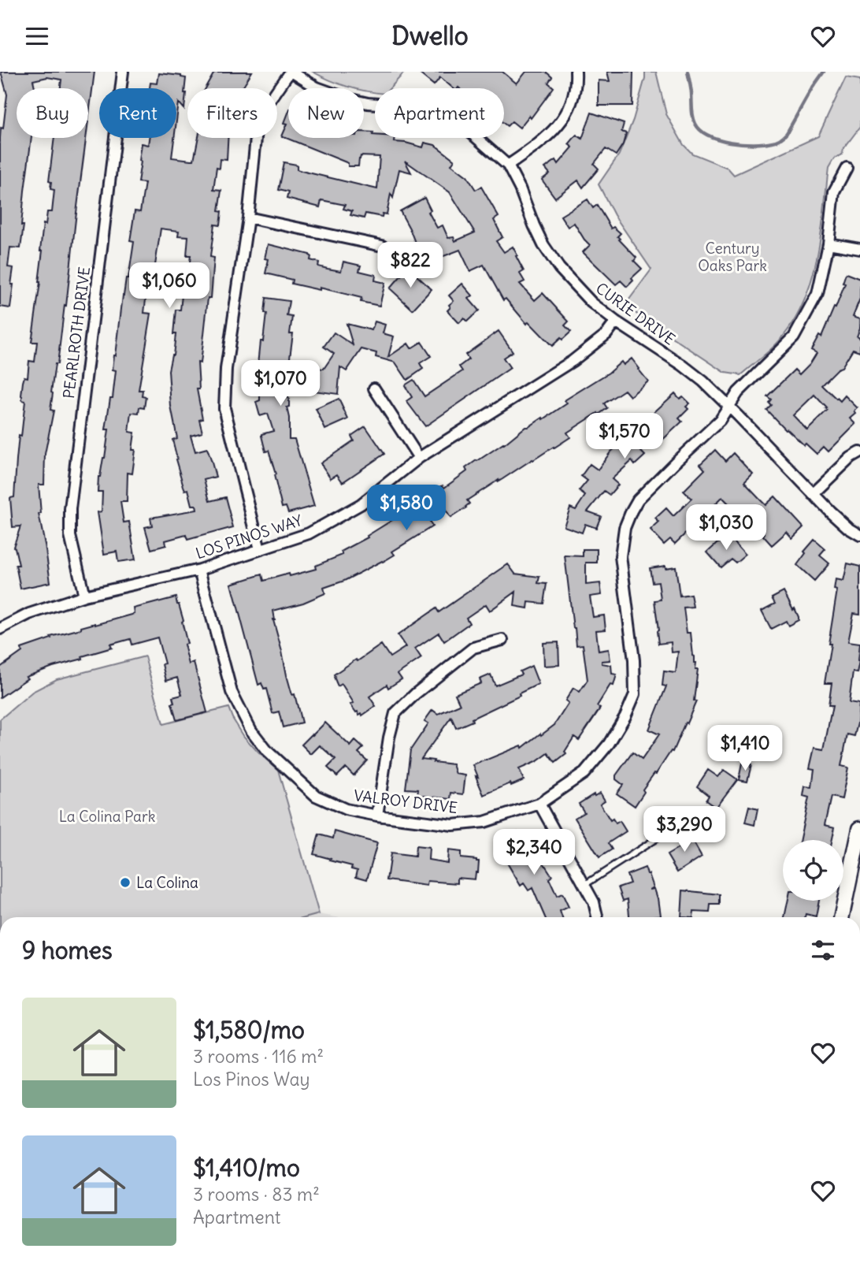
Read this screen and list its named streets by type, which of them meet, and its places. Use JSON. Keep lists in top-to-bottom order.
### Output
{
  "streets": {
    "street": [
      "CURIE DRIVE",
      "PEARLROTH DRIVE",
      "LOS PINOS WAY",
      "VALROY DRIVE"
    ]
  },
  "crossings": [
    ["CURIE DRIVE", "LOS PINOS WAY"],
    ["CURIE DRIVE", "VALROY DRIVE"],
    ["PEARLROTH DRIVE", "LOS PINOS WAY"],
    ["LOS PINOS WAY", "VALROY DRIVE"]
  ],
  "parks": ["Century Oaks Park", "La Colina Park"],
  "places": ["La Colina"],
  "page": {
    "header": "Dwello",
    "chip": [
      "Buy",
      "Rent",
      "Filters",
      "New",
      "Apartment"
    ],
    "price": [
      "$822",
      "$1,060",
      "$1,070",
      "$1,570",
      "$1,580",
      "$1,030",
      "$1,410",
      "$3,290",
      "$2,340"
    ],
    "heading": "9 homes",
    "list": [
      {
        "name": "$1,580/mo",
        "note": "3 rooms · 116 m² · Los Pinos Way"
      },
      {
        "name": "$1,410/mo",
        "note": "3 rooms · 83 m² · Apartment"
      }
    ]
  }
}
